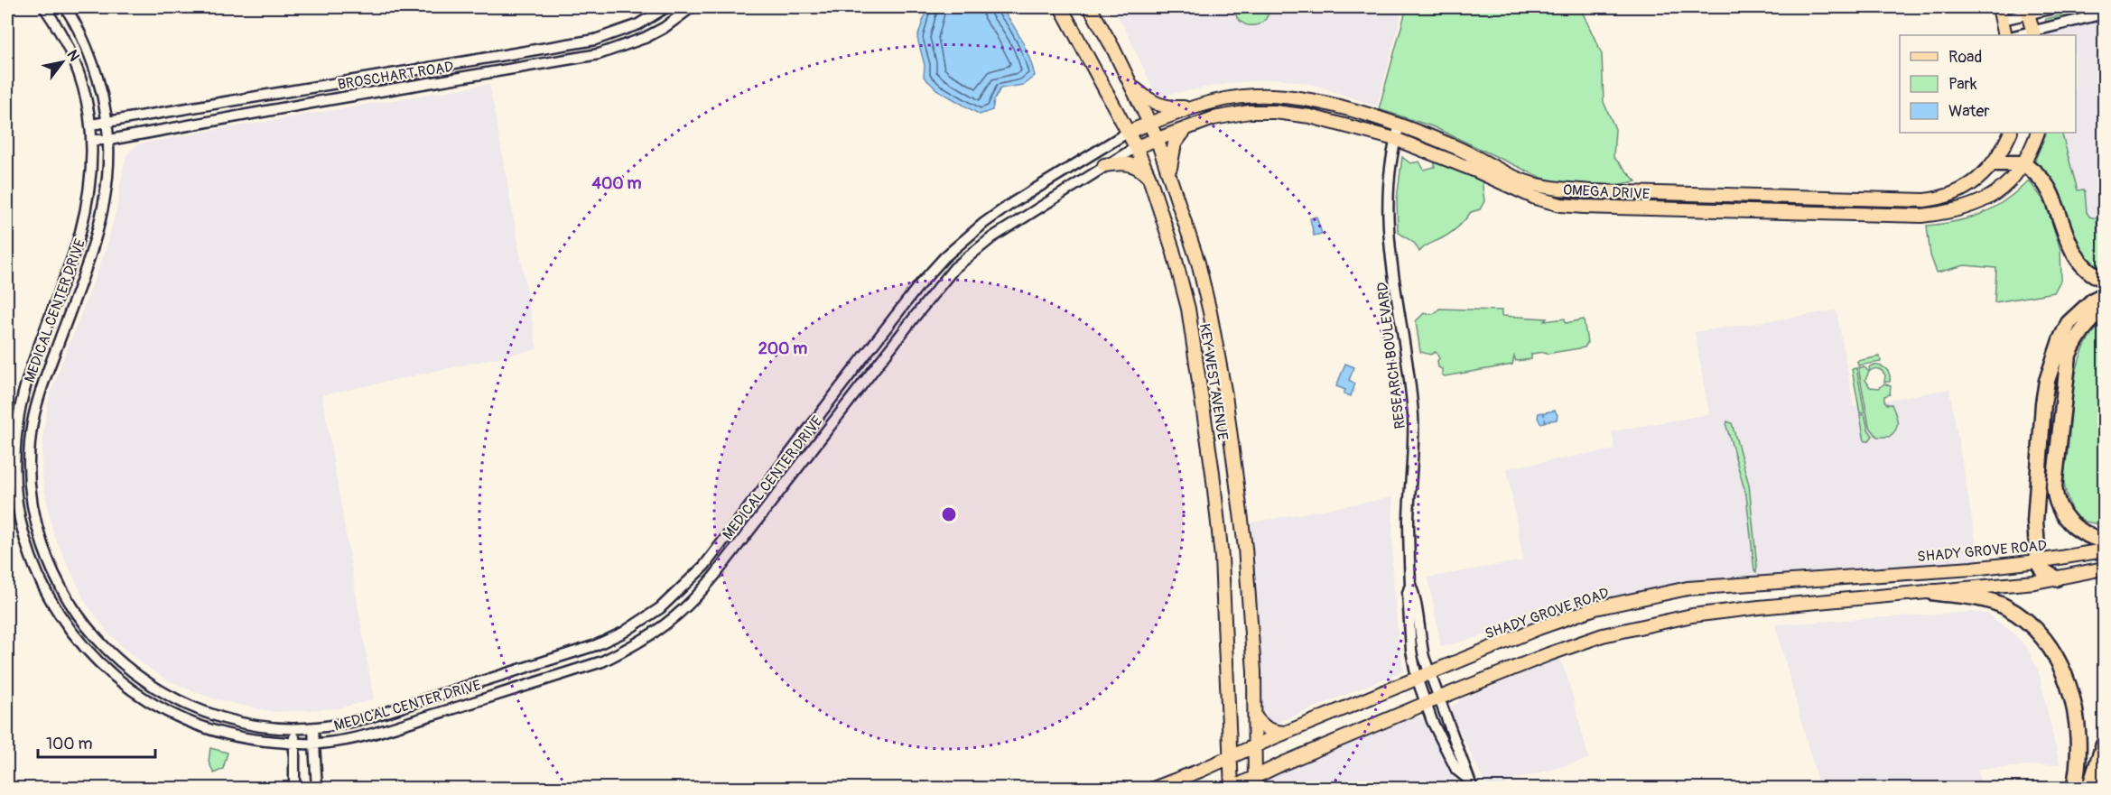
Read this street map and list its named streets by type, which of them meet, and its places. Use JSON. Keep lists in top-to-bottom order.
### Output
{
  "streets": {
    "main road": [
      "OMEGA DRIVE",
      "MEDICAL CENTER DRIVE",
      "KEY WEST AVENUE",
      "SHADY GROVE ROAD"
    ],
    "street": ["BROSCHART ROAD", "RESEARCH BOULEVARD"]
  },
  "crossings": [
    ["BROSCHART ROAD", "MEDICAL CENTER DRIVE"],
    ["OMEGA DRIVE", "MEDICAL CENTER DRIVE"],
    ["OMEGA DRIVE", "RESEARCH BOULEVARD"],
    ["OMEGA DRIVE", "KEY WEST AVENUE"],
    ["MEDICAL CENTER DRIVE", "KEY WEST AVENUE"],
    ["RESEARCH BOULEVARD", "SHADY GROVE ROAD"],
    ["KEY WEST AVENUE", "SHADY GROVE ROAD"]
  ],
  "legend": ["Road", "Park", "Water"],
  "scale_bar": "100 m",
  "north": "top right",
  "rings": ["400 m", "200 m"]
}
